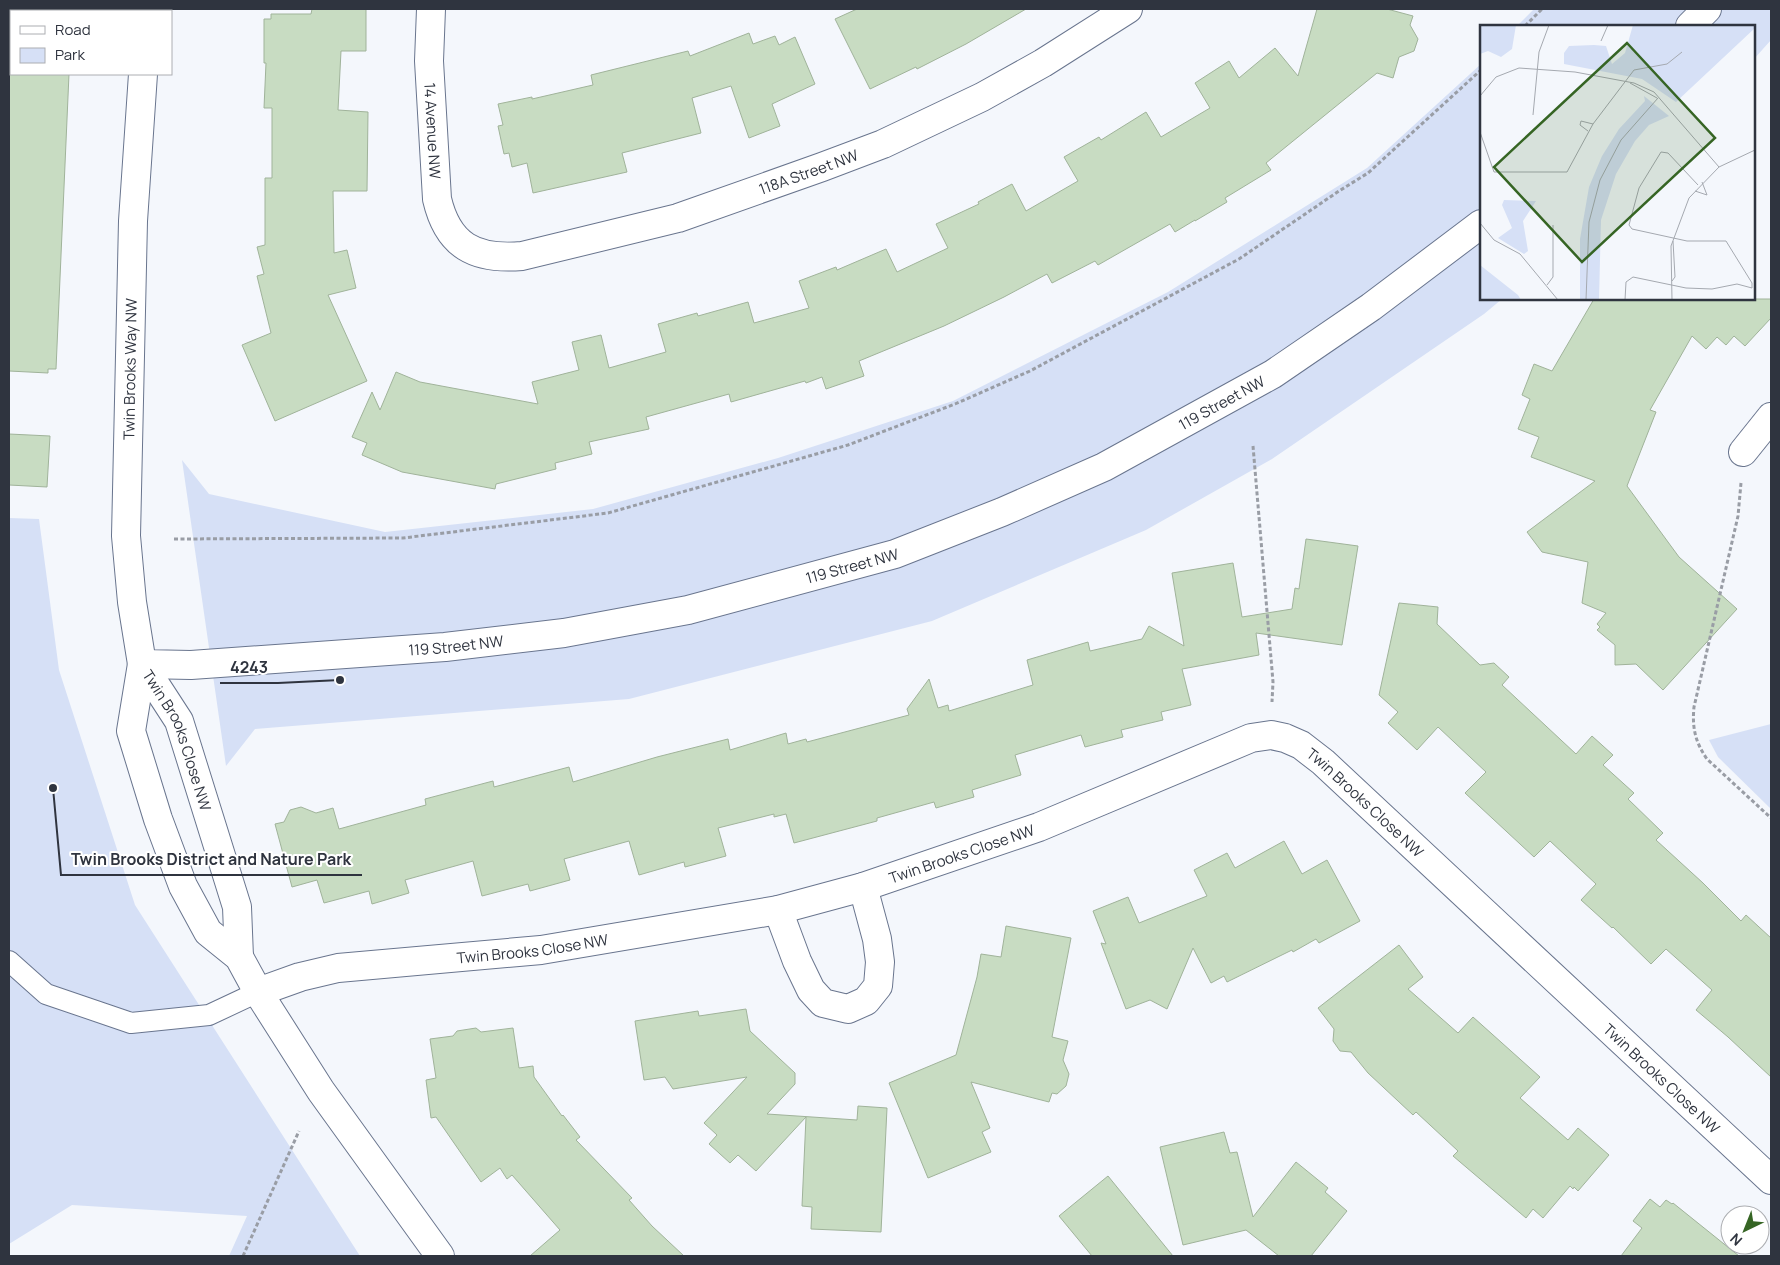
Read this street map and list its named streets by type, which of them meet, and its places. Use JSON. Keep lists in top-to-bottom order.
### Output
{
  "streets": {
    "street": [
      "14 Avenue NW",
      "118A Street NW",
      "Twin Brooks Way NW",
      "119 Street NW",
      "Twin Brooks Close NW"
    ]
  },
  "crossings": [
    ["14 Avenue NW", "118A Street NW"],
    ["Twin Brooks Way NW", "119 Street NW"],
    ["Twin Brooks Way NW", "Twin Brooks Close NW"],
    ["119 Street NW", "Twin Brooks Close NW"]
  ],
  "places": ["4243", "Twin Brooks District and Nature Park"],
  "legend": ["Road", "Park"],
  "north": "bottom left"
}
